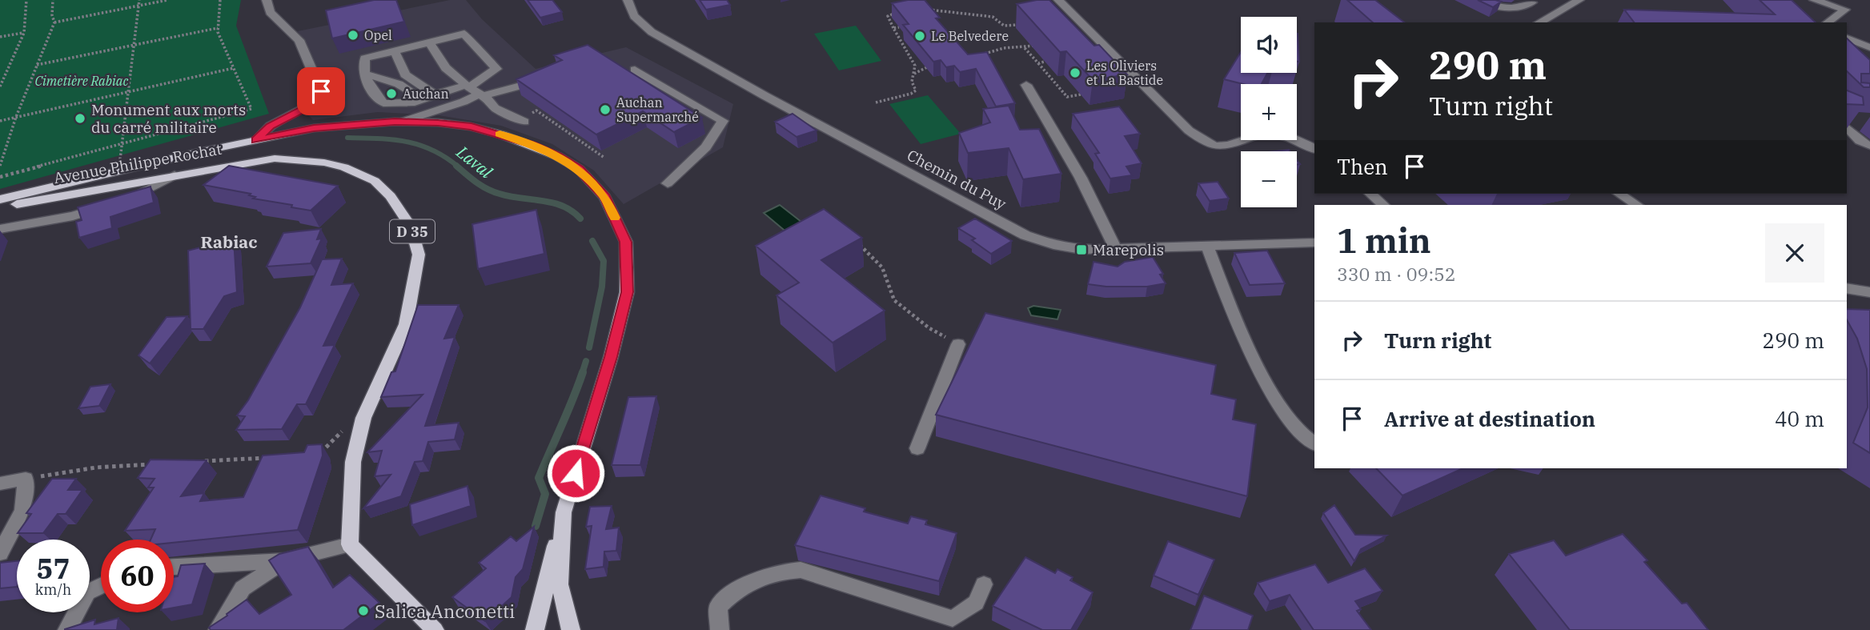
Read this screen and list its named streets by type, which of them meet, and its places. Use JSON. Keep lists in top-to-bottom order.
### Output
{
  "streets": {
    "main road": ["Avenue Philippe Rochat", "D 35"],
    "street": ["Chemin du Puy"]
  },
  "districts": ["Rabiac"],
  "water": ["Laval"],
  "parks": ["Cimetière Rabiac"],
  "places": {
    "other": [
      "Opel",
      "Le Belvedere",
      "Les Oliviers et La Bastide",
      "Auchan",
      "Auchan Supermarché",
      "Monument aux morts du carré militaire",
      "Salica Anconetti"
    ],
    "transit": ["Marepolis"]
  },
  "page": {
    "map_buttons": ["+", "−"],
    "turn": ["290 m", "Turn right"],
    "then": "Then",
    "heading": ["1 min", "330 m · 09:52"],
    "list": [
      {
        "name": "Turn right",
        "value": "290 m"
      },
      {
        "name": "Arrive at destination",
        "value": "40 m"
      }
    ],
    "speed": "57 km/h",
    "limit": "60"
  }
}
